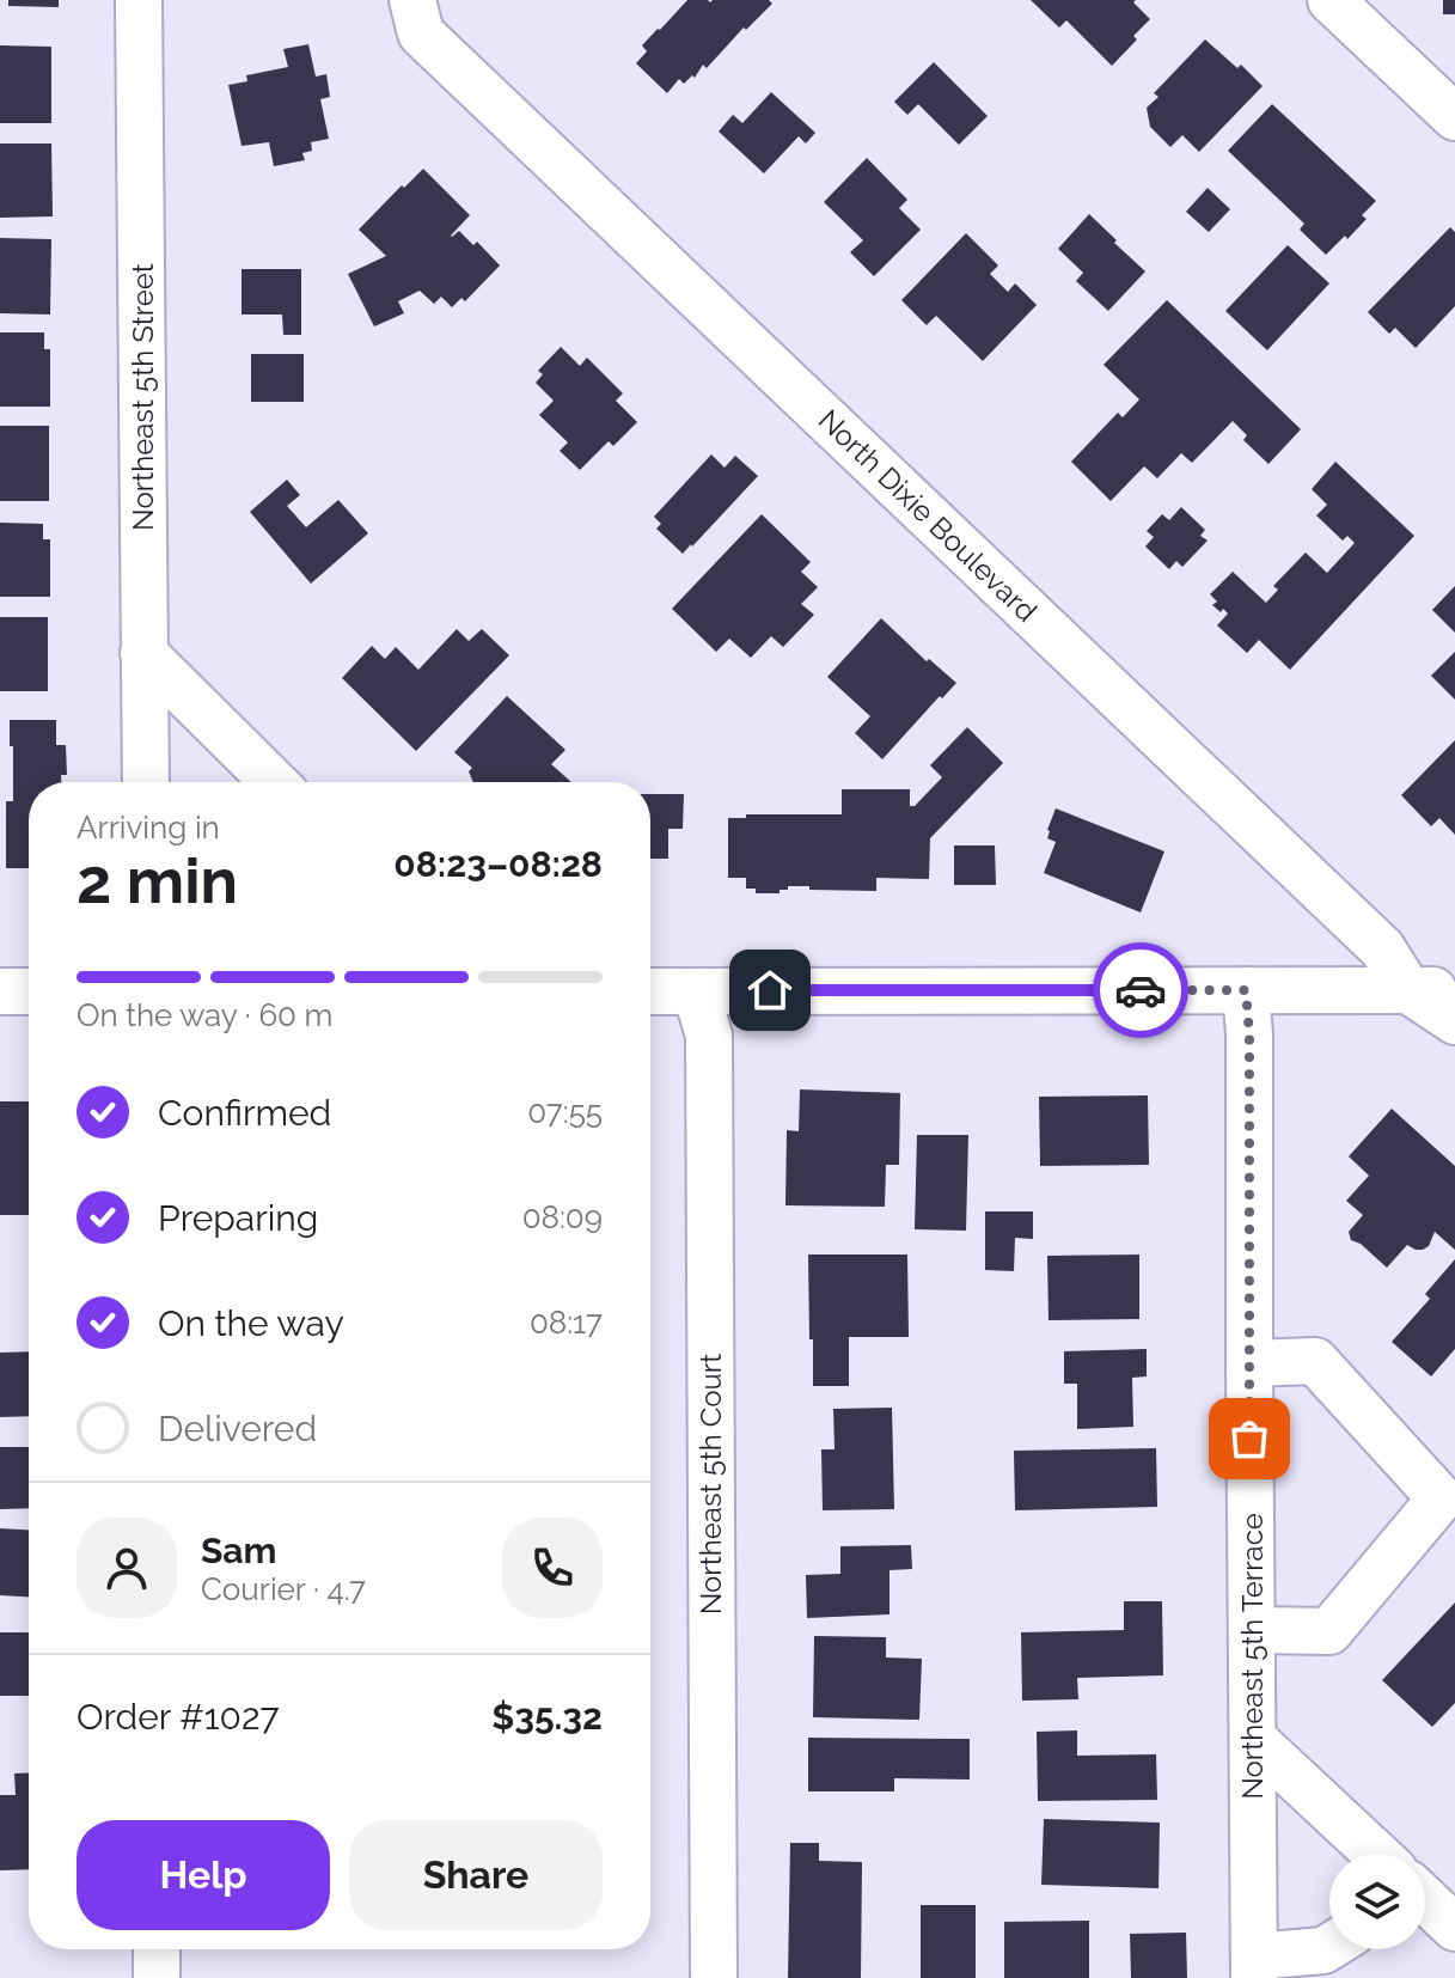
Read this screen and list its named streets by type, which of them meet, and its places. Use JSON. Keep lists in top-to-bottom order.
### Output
{
  "streets": {
    "street": [
      "Northeast 5th Street",
      "North Dixie Boulevard",
      "Northeast 5th Court",
      "Northeast 5th Terrace"
    ]
  },
  "page": {
    "heading": ["2 min", "Arriving in", "08:23–08:28"],
    "panel": [
      "Sam",
      "Courier · 4.7",
      "Order #1027",
      "$35.32"
    ],
    "bar": "On the way · 60 m",
    "list": [
      ["Confirmed", "07:55"],
      ["Preparing", "08:09"],
      ["On the way", "08:17"],
      "Delivered"
    ],
    "buttons": ["Help", "Share"]
  }
}
